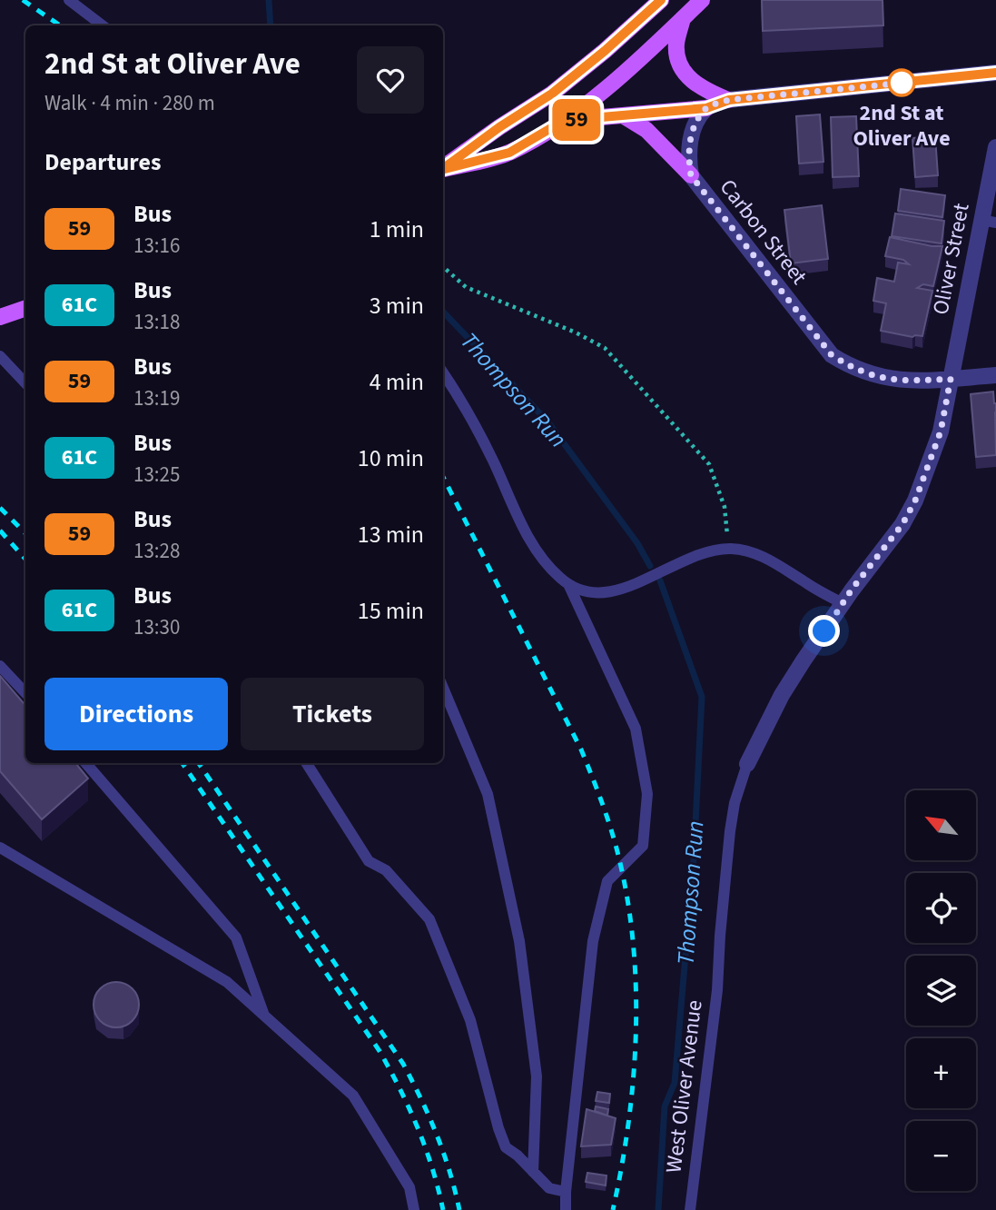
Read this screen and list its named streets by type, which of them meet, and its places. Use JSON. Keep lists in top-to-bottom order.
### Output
{
  "streets": {
    "street": ["Carbon Street", "Oliver Street", "West Oliver Avenue"]
  },
  "crossings": [
    ["Carbon Street", "Oliver Street"],
    ["Carbon Street", "West Oliver Avenue"],
    ["Oliver Street", "West Oliver Avenue"]
  ],
  "water": ["Thompson Run"],
  "places": ["2nd St at Oliver Ave"],
  "lines": ["bus line 59"],
  "north": "top left",
  "page": {
    "on_map": "59",
    "heading": [
      ["2nd St at Oliver Ave", "Walk · 4 min · 280 m"],
      "Departures"
    ],
    "list": [
      {
        "mark": "59",
        "name": "Bus",
        "note": "13:16",
        "value": "1 min"
      },
      {
        "mark": "61C",
        "name": "Bus",
        "note": "13:18",
        "value": "3 min"
      },
      {
        "mark": "59",
        "name": "Bus",
        "note": "13:19",
        "value": "4 min"
      },
      {
        "mark": "61C",
        "name": "Bus",
        "note": "13:25",
        "value": "10 min"
      },
      {
        "mark": "59",
        "name": "Bus",
        "note": "13:28",
        "value": "13 min"
      },
      {
        "mark": "61C",
        "name": "Bus",
        "note": "13:30",
        "value": "15 min"
      }
    ],
    "buttons": ["Directions", "Tickets"],
    "map_buttons": ["+", "−"]
  }
}
